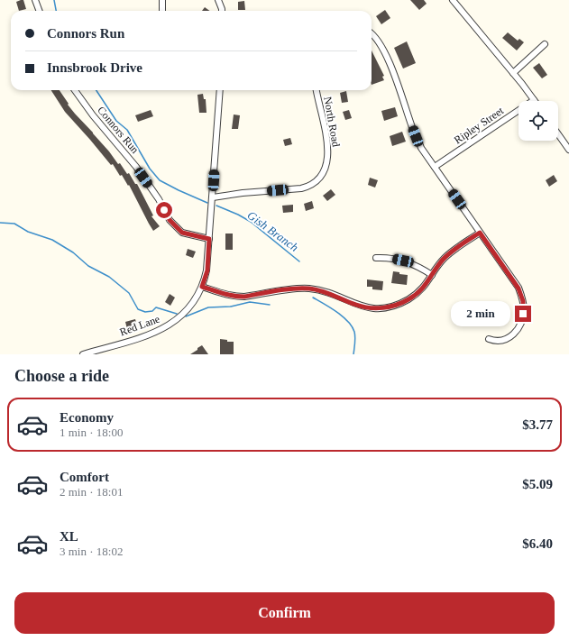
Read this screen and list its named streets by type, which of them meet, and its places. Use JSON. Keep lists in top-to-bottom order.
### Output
{
  "streets": {
    "street": [
      "North Road",
      "Ripley Street",
      "Connors Run",
      "Red Lane"
    ]
  },
  "crossings": [
    ["North Road", "Red Lane"],
    ["Connors Run", "Red Lane"]
  ],
  "water": ["Gish Branch"],
  "page": {
    "banner": ["Connors Run", "Innsbrook Drive"],
    "bubble": "2 min",
    "heading": "Choose a ride",
    "list": [
      {
        "name": "Economy",
        "note": "1 min · 18:00",
        "value": "$3.77"
      },
      {
        "name": "Comfort",
        "note": "2 min · 18:01",
        "value": "$5.09"
      },
      {
        "name": "XL",
        "note": "3 min · 18:02",
        "value": "$6.40"
      }
    ],
    "buttons": "Confirm"
  }
}
